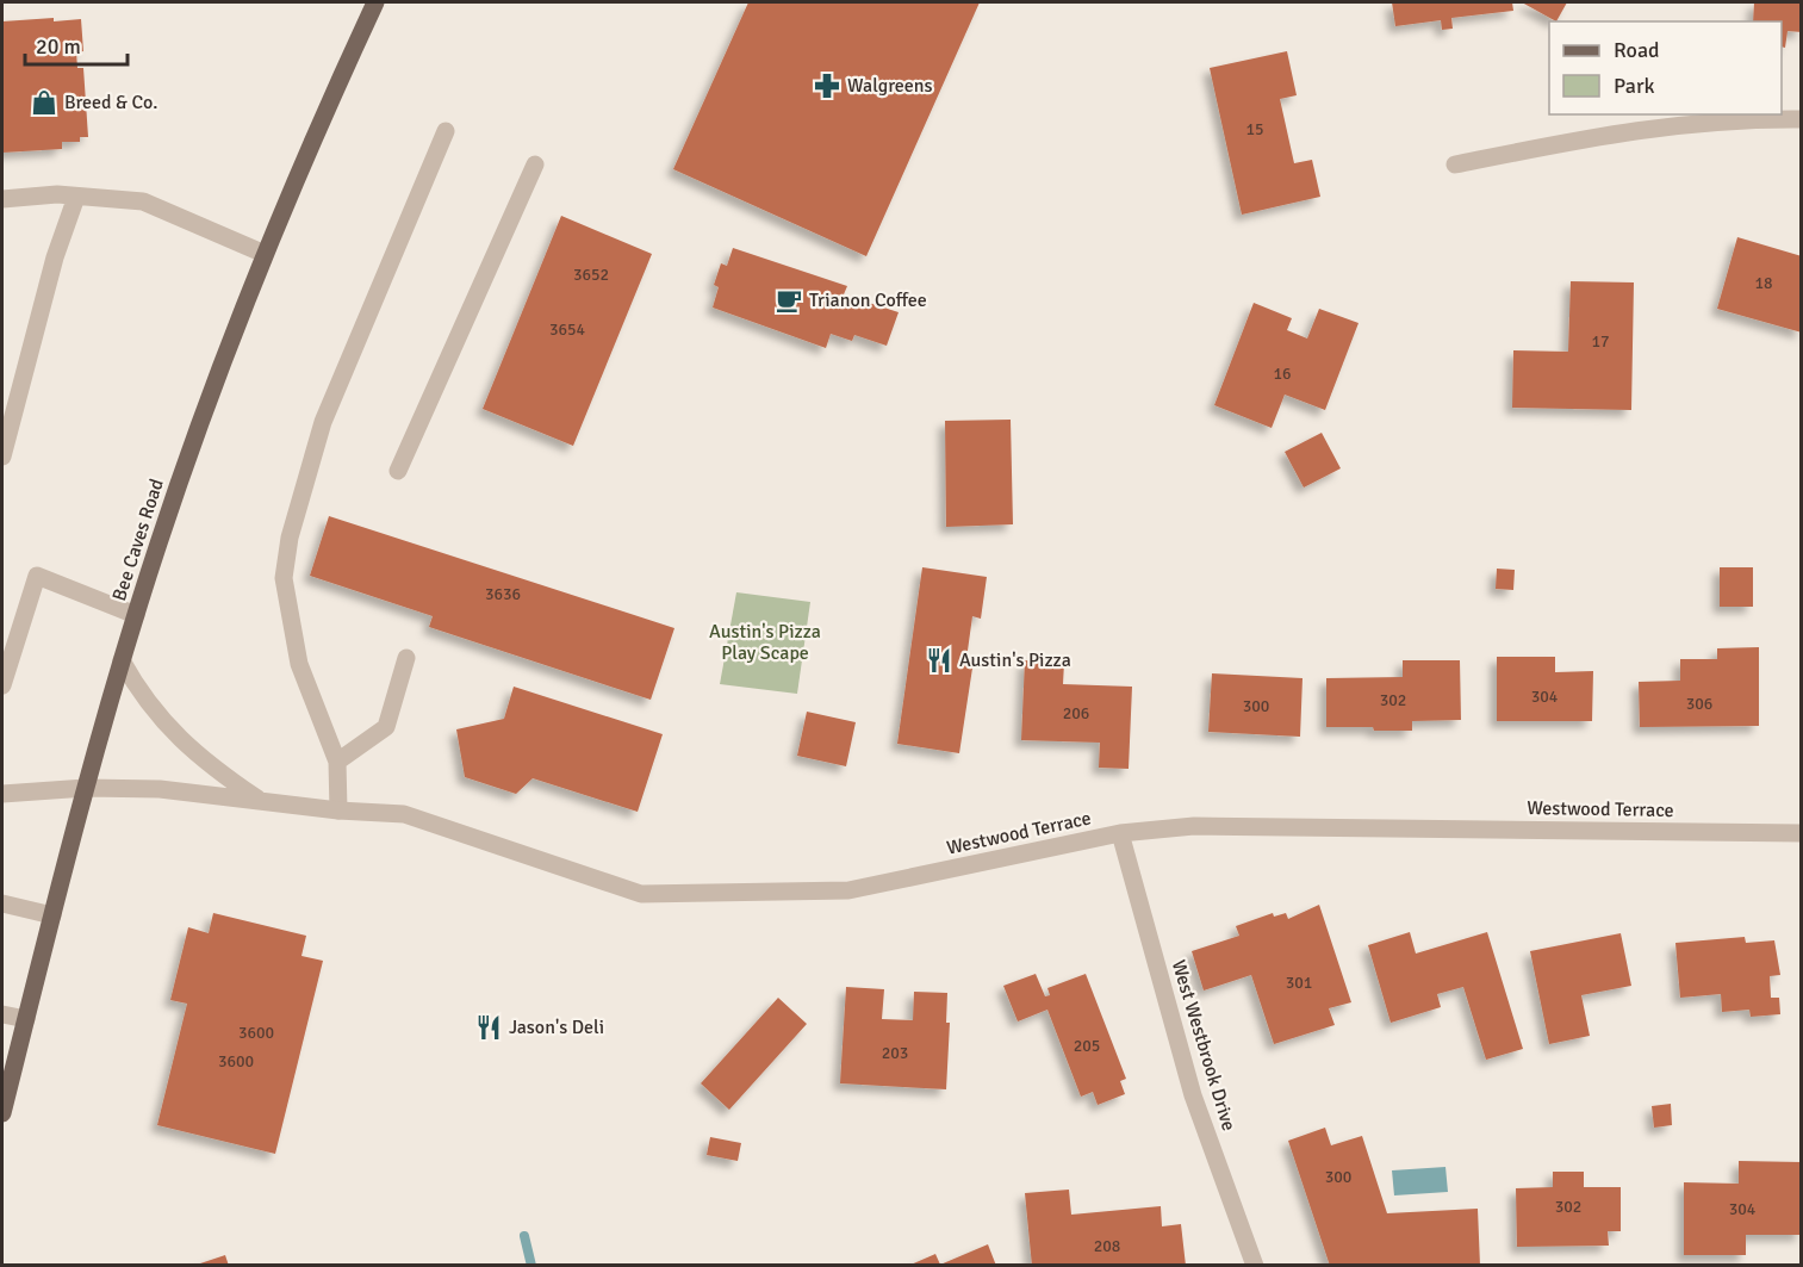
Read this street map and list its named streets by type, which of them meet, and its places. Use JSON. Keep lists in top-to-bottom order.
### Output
{
  "streets": {
    "main road": ["Bee Caves Road"],
    "street": ["Westwood Terrace", "West Westbrook Drive"]
  },
  "crossings": [
    ["Bee Caves Road", "Westwood Terrace"],
    ["Westwood Terrace", "West Westbrook Drive"]
  ],
  "parks": ["Austin's Pizza Play Scape"],
  "places": {
    "pharmacy": ["Walgreens"],
    "shop": ["Breed & Co."],
    "cafe": ["Trianon Coffee"],
    "restaurant": ["Austin's Pizza", "Jason's Deli"]
  },
  "house_numbers": [
    "15",
    "3652",
    "18",
    "3654",
    "17",
    "16",
    "3636",
    "304",
    "302",
    "306",
    "300",
    "206",
    "301",
    "3600",
    "205",
    "203",
    "3600",
    "300",
    "302",
    "304",
    "208"
  ],
  "legend": ["Road", "Park"],
  "scale_bar": "20 m"
}
